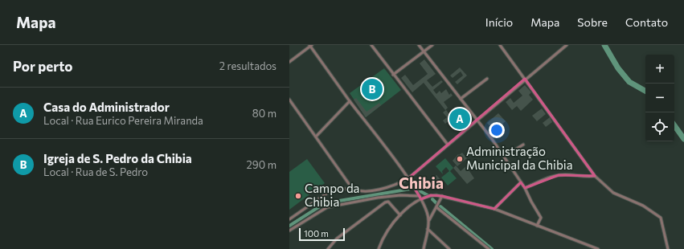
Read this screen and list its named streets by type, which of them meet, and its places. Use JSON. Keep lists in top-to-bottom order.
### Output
{
  "districts": ["Chibia"],
  "places": ["Administração Municipal da Chibia", "Campo da Chibia"],
  "scale_bar": "100 m",
  "page": {
    "header": "Mapa",
    "nav": [
      "Início",
      "Mapa",
      "Sobre",
      "Contato"
    ],
    "heading": ["Por perto", "2 resultados"],
    "map_buttons": ["+", "−"],
    "pins": ["B", "A"],
    "list": [
      {
        "mark": "A",
        "name": "Casa do Administrador",
        "note": "Local · Rua Eurico Pereira Miranda",
        "value": "80 m"
      },
      {
        "mark": "B",
        "name": "Igreja de S. Pedro da Chibia",
        "note": "Local · Rua de S. Pedro",
        "value": "290 m"
      }
    ],
    "scale": "100 m"
  }
}
